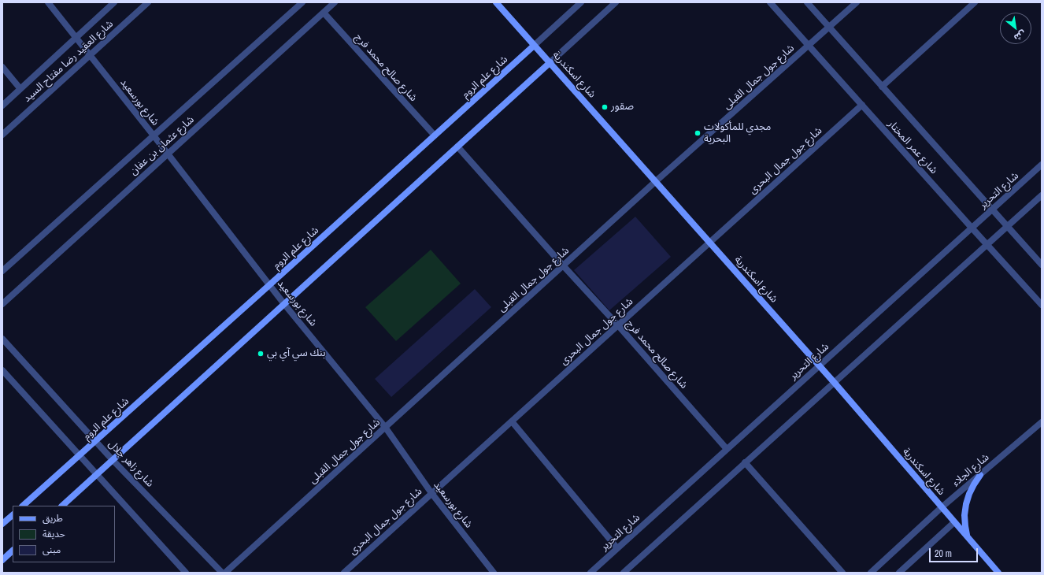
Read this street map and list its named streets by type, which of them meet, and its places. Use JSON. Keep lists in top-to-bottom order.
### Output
{
  "streets": {
    "street": [
      "شارع العقيد رضا مفتاح السيد",
      "شارع صالح محمد فرج",
      "شارع اسكندرية",
      "شارع علم الروم",
      "شارع جول جمال القبلى",
      "شارع بورسعيد",
      "شارع عثمان بن عفان",
      "شارع عمر المختار",
      "شارع جول جمال البحرى",
      "شارع التحرير",
      "شارع زاهر جلال",
      "شارع الجلاء"
    ]
  },
  "crossings": [
    ["شارع العقيد رضا مفتاح السيد", "شارع بورسعيد"],
    ["شارع صالح محمد فرج", "شارع علم الروم"],
    ["شارع صالح محمد فرج", "شارع جول جمال القبلى"],
    ["شارع صالح محمد فرج", "شارع عثمان بن عفان"],
    ["شارع صالح محمد فرج", "شارع جول جمال البحرى"],
    ["شارع صالح محمد فرج", "شارع التحرير"],
    ["شارع اسكندرية", "شارع علم الروم"],
    ["شارع اسكندرية", "شارع جول جمال القبلى"],
    ["شارع اسكندرية", "شارع جول جمال البحرى"],
    ["شارع اسكندرية", "شارع التحرير"],
    ["شارع اسكندرية", "شارع الجلاء"],
    ["شارع علم الروم", "شارع بورسعيد"],
    ["شارع علم الروم", "شارع زاهر جلال"],
    ["شارع جول جمال القبلى", "شارع بورسعيد"],
    ["شارع جول جمال القبلى", "شارع عمر المختار"],
    ["شارع بورسعيد", "شارع عثمان بن عفان"],
    ["شارع بورسعيد", "شارع جول جمال البحرى"],
    ["شارع عمر المختار", "شارع جول جمال البحرى"],
    ["شارع عمر المختار", "شارع التحرير"]
  ],
  "places": ["صقور", "مجدي للمأكولات البحرية", "بنك سي آي بي"],
  "legend": ["طريق", "حديقة", "مبنى"],
  "scale_bar": "20 m",
  "north": "bottom right"
}
